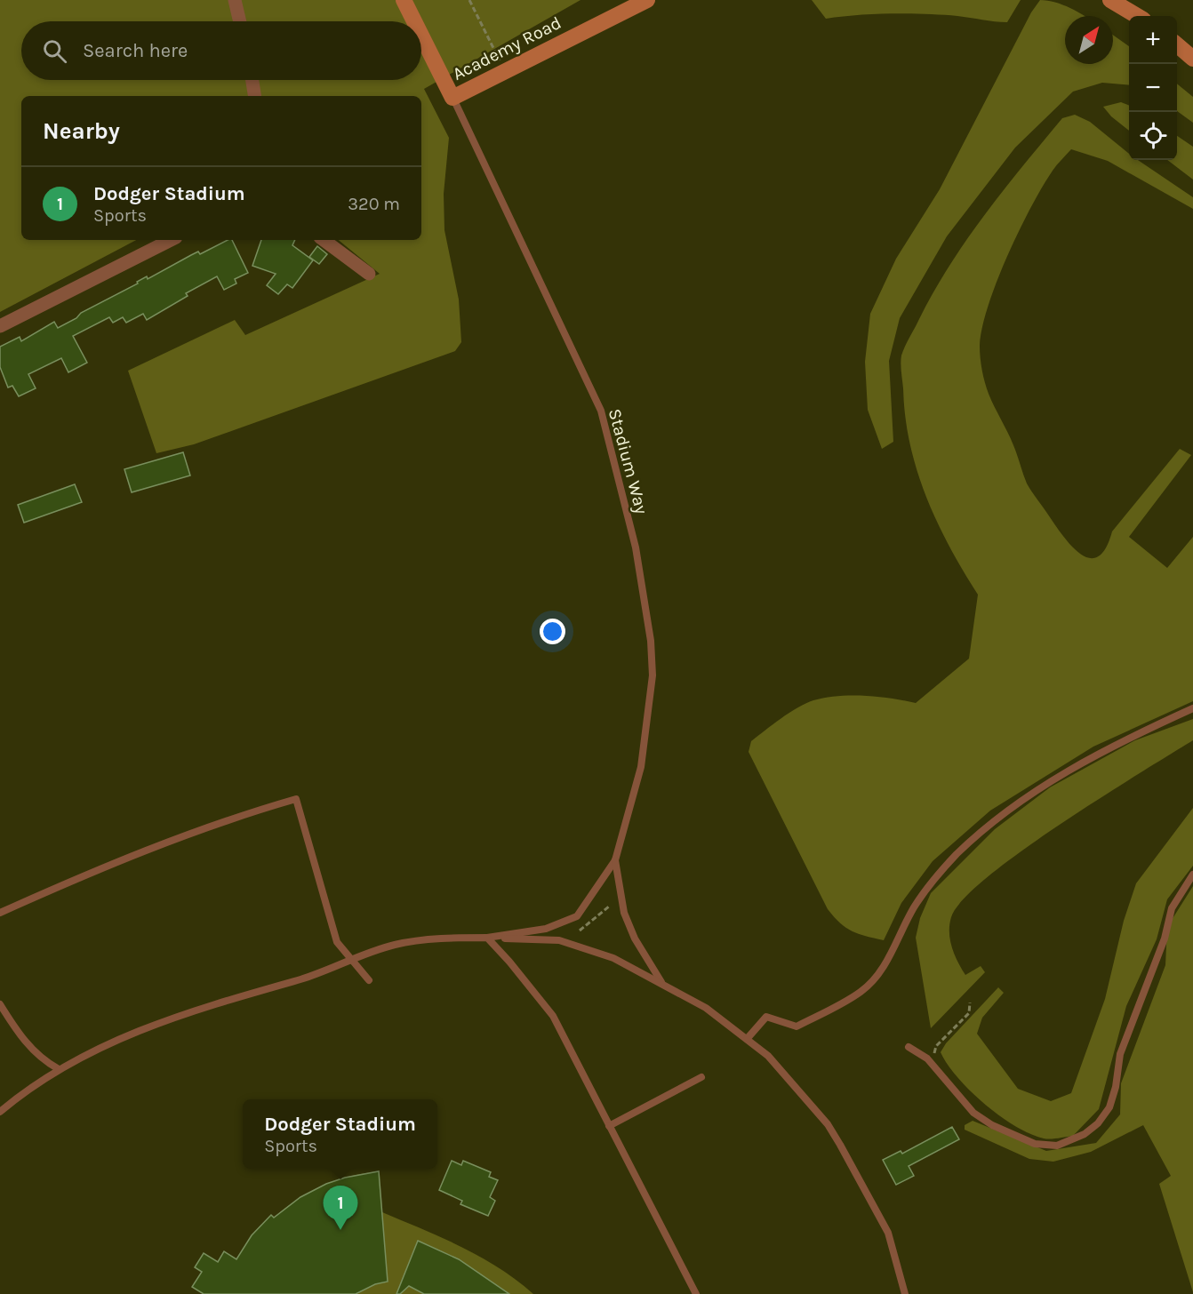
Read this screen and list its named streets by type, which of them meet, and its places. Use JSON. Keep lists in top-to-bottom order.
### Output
{
  "streets": {
    "main road": ["Academy Road"],
    "lane": ["Stadium Way"]
  },
  "crossings": [
    ["Academy Road", "Stadium Way"]
  ],
  "north": "top right",
  "page": {
    "map_buttons": ["+", "−"],
    "search": "Search here",
    "heading": "Nearby",
    "list": [
      {
        "mark": "1",
        "name": "Dodger Stadium",
        "note": "Sports",
        "value": "320 m"
      }
    ],
    "popup": ["Dodger Stadium", "Sports"],
    "pins": "1"
  }
}
